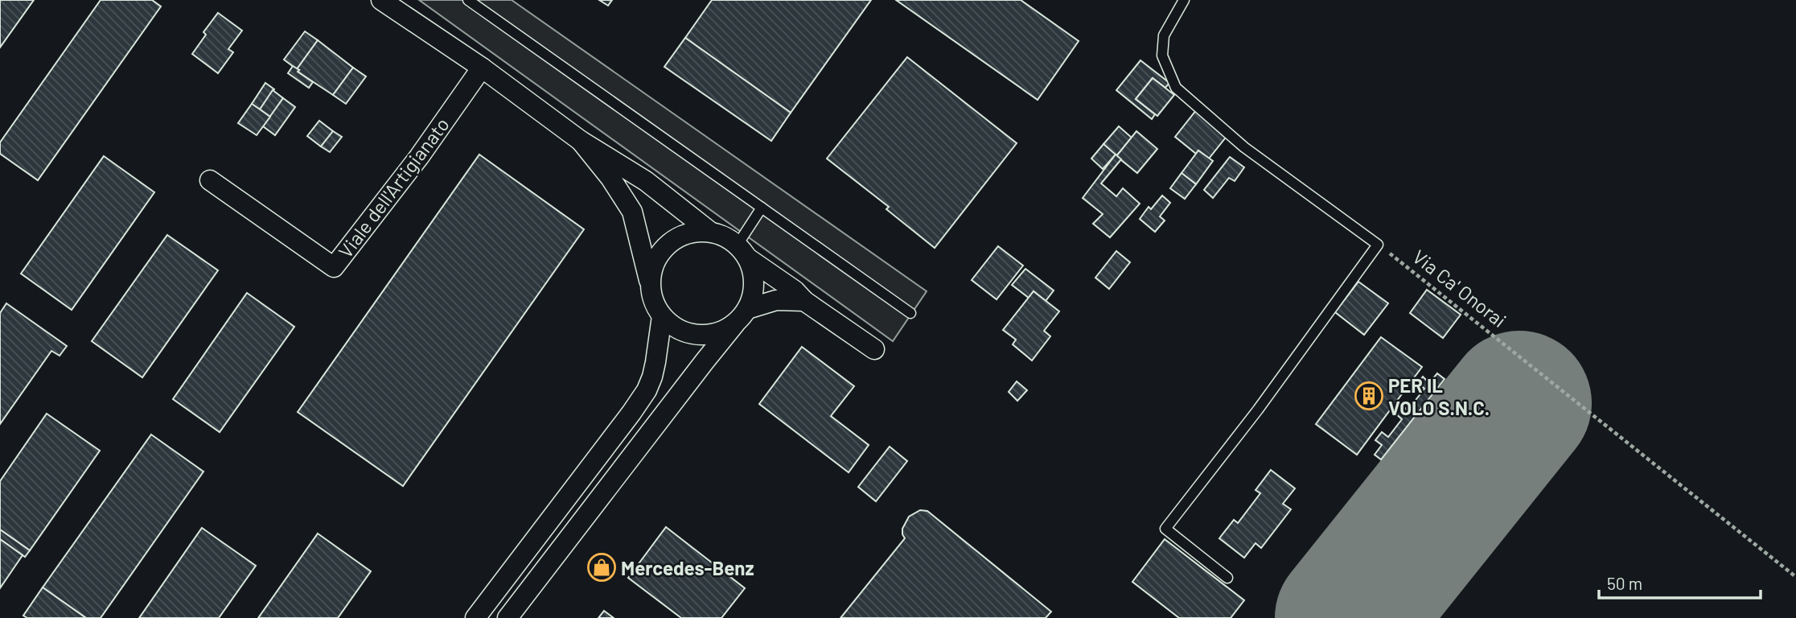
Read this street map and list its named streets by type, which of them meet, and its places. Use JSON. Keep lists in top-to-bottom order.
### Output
{
  "streets": {
    "street": ["Viale dell'Artigianato"],
    "path": ["Via Ca' Onorai"]
  },
  "places": {
    "building": ["PER IL VOLO S.N.C."],
    "shop": ["Mercedes-Benz"]
  },
  "scale_bar": "50 m"
}
